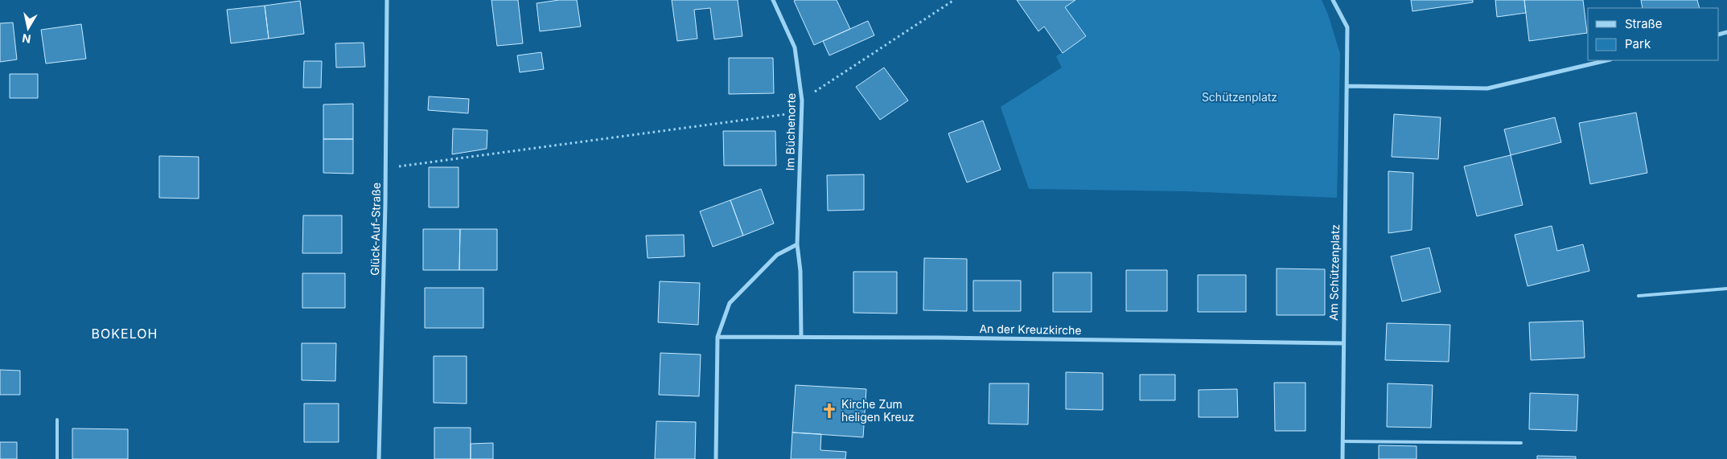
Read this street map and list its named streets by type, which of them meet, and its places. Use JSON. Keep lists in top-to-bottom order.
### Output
{
  "streets": {
    "street": [
      "Im Büchenorte",
      "Glück-Auf-Straße",
      "Am Schützenplatz",
      "An der Kreuzkirche"
    ]
  },
  "crossings": [
    ["Im Büchenorte", "An der Kreuzkirche"],
    ["Am Schützenplatz", "An der Kreuzkirche"]
  ],
  "districts": ["BOKELOH"],
  "parks": ["Schützenplatz"],
  "places": {
    "church": ["Kirche Zum heligen Kreuz"]
  },
  "legend": ["Straße", "Park"],
  "north": "bottom"
}
